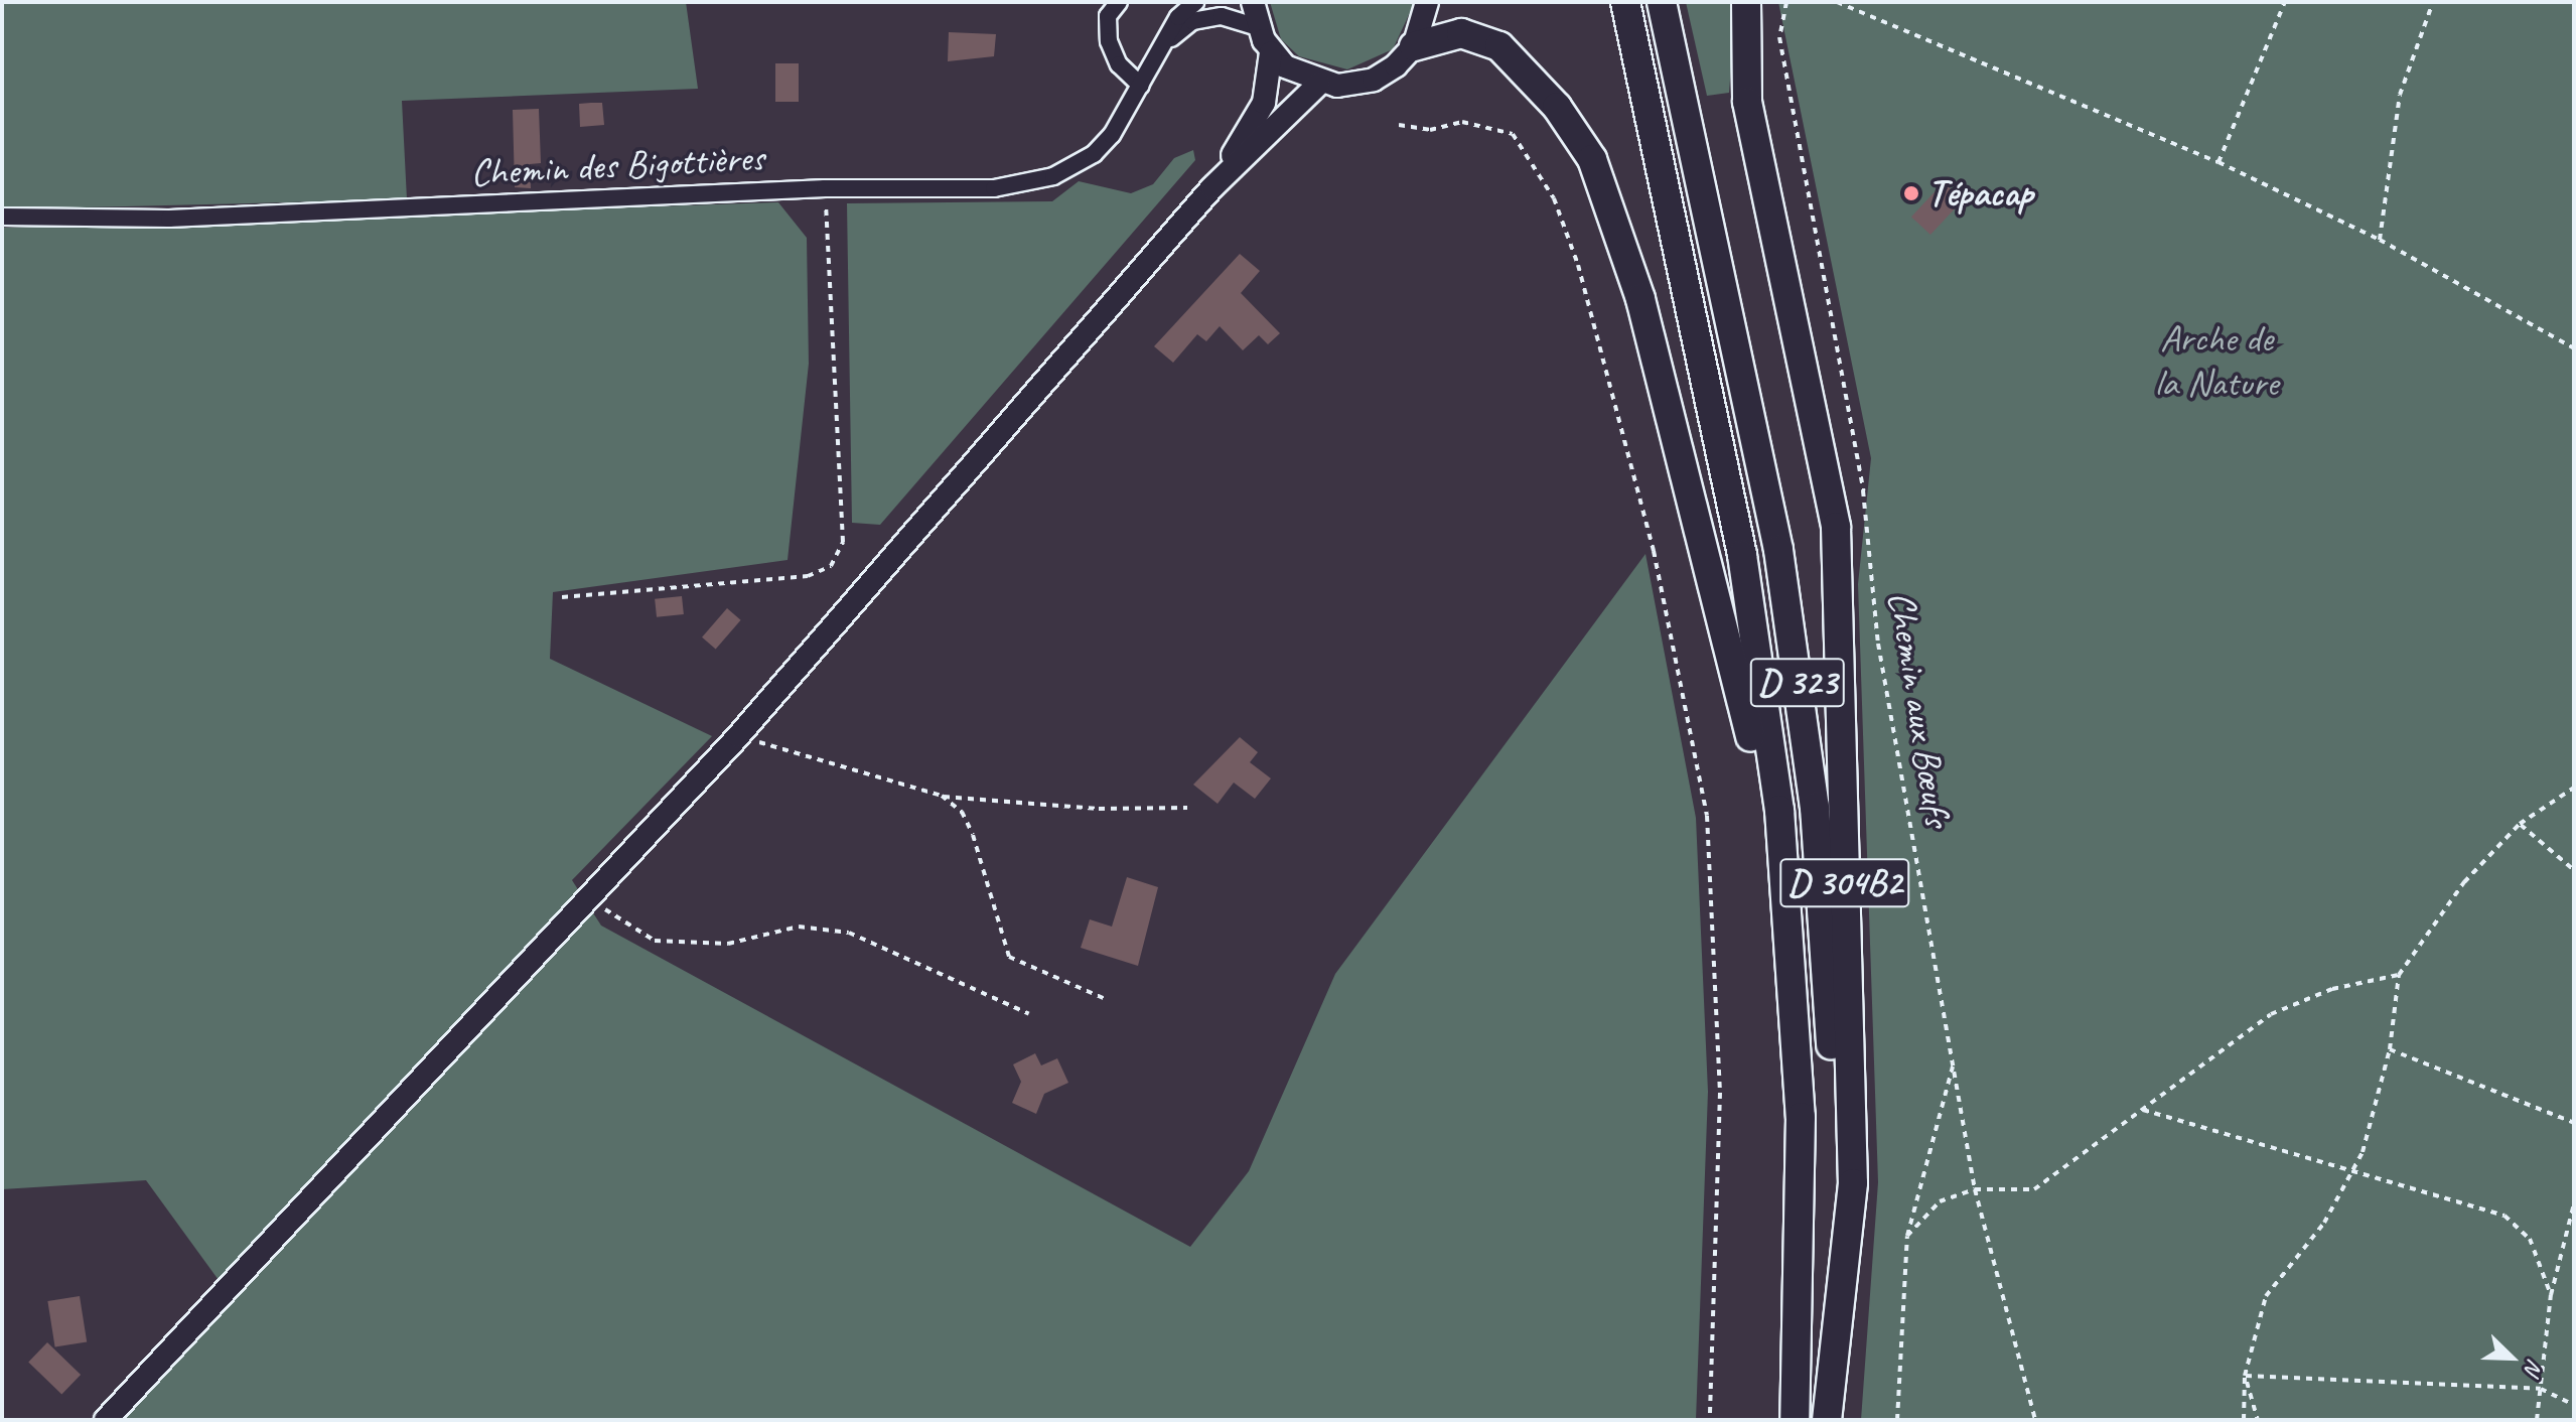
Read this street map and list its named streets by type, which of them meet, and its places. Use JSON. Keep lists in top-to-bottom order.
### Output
{
  "streets": {
    "highway": ["D 323", "D 304B2"],
    "street": ["Chemin des Bigottières"],
    "path": ["Chemin aux Bœufs"]
  },
  "crossings": [
    ["D 323", "D 304B2"]
  ],
  "parks": ["Arche de la Nature"],
  "places": ["Tépacap"],
  "north": "bottom right"
}
